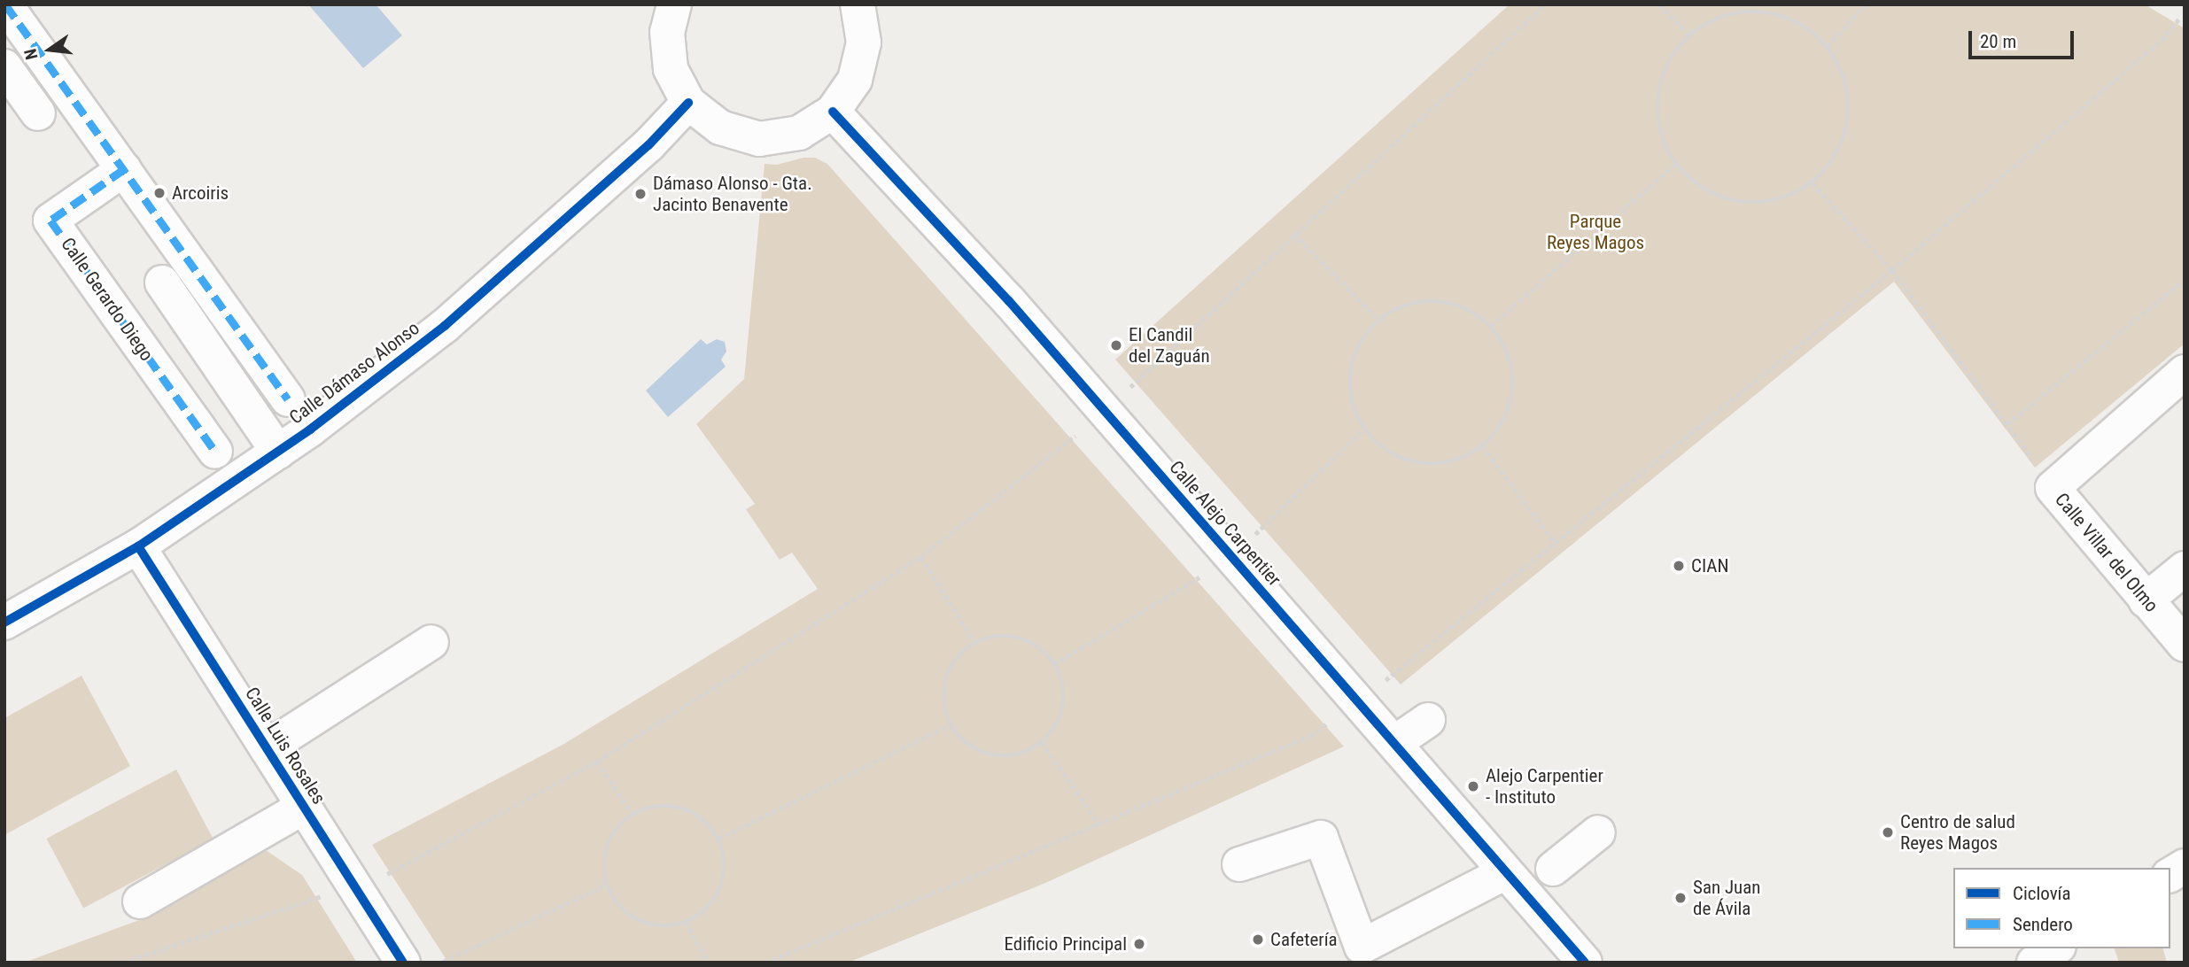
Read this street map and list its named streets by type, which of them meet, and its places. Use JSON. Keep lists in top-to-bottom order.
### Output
{
  "streets": {
    "street": [
      "Calle Gerardo Diego",
      "Calle Dámaso Alonso",
      "Calle Alejo Carpentier",
      "Calle Villar del Olmo",
      "Calle Luis Rosales"
    ]
  },
  "crossings": [
    ["Calle Dámaso Alonso", "Calle Luis Rosales"]
  ],
  "parks": ["Parque Reyes Magos"],
  "places": [
    "Arcoiris",
    "Dámaso Alonso - Gta. Jacinto Benavente",
    "El Candil del Zaguán",
    "CIAN",
    "Alejo Carpentier - Instituto",
    "Centro de salud Reyes Magos",
    "San Juan de Ávila",
    "Cafetería",
    "Edificio Principal"
  ],
  "legend": ["Ciclovía", "Sendero"],
  "scale_bar": "20 m",
  "north": "left"
}
